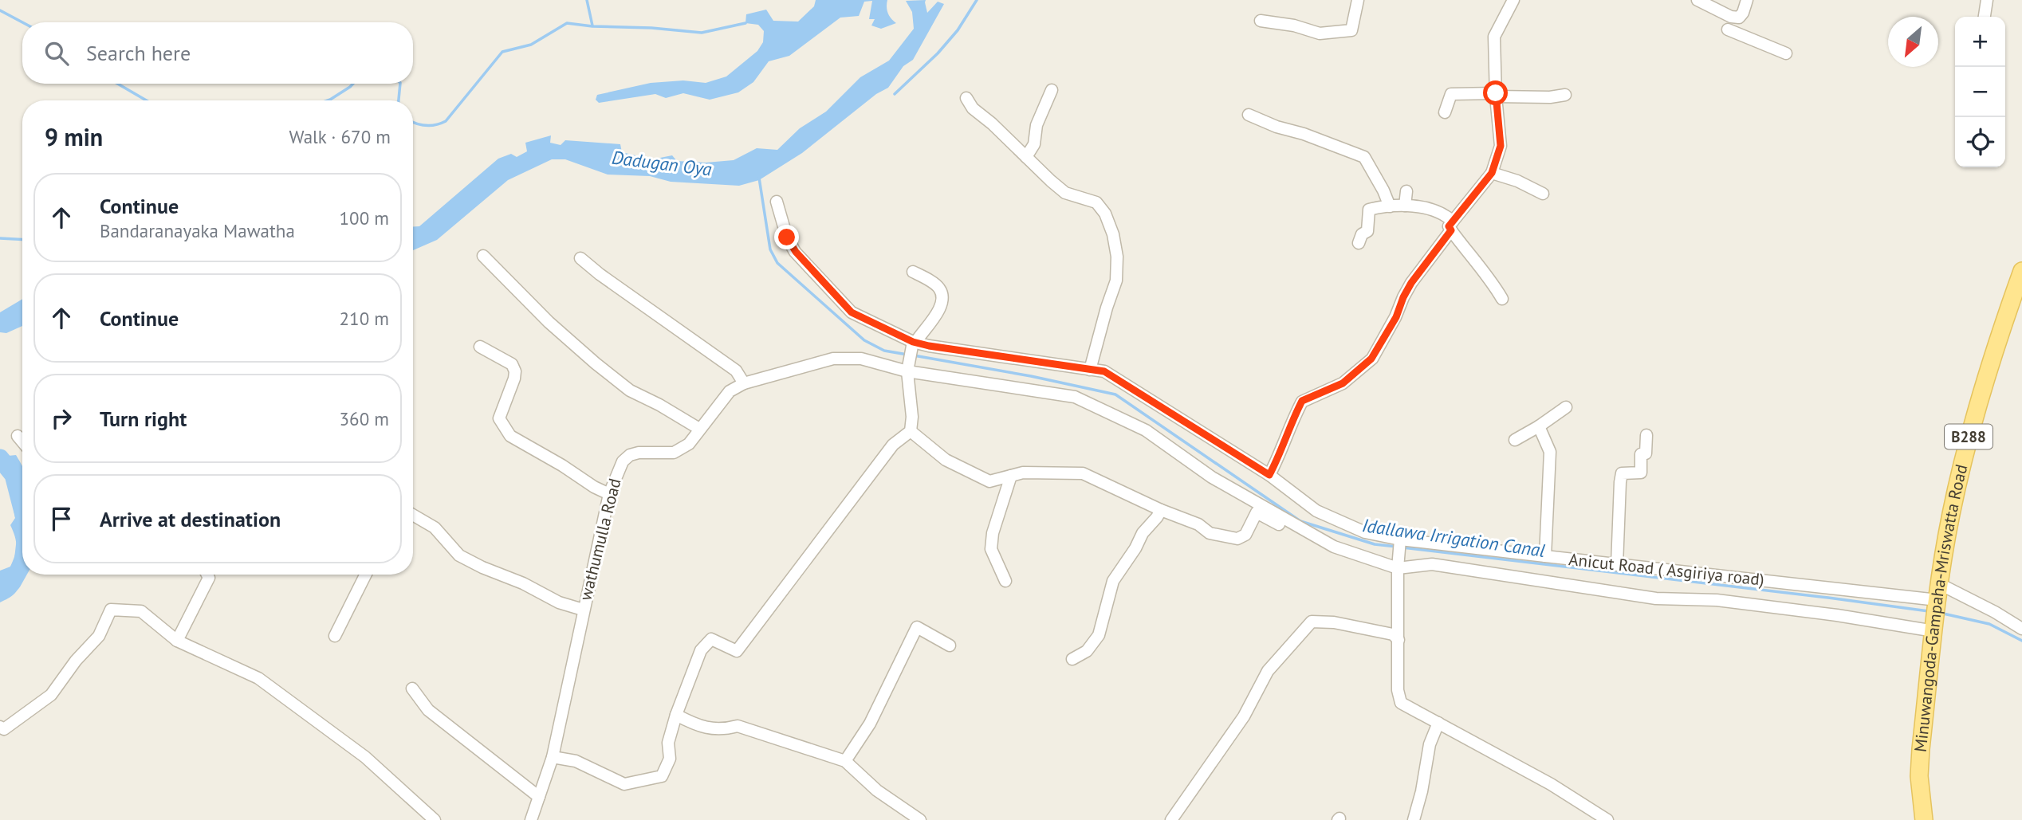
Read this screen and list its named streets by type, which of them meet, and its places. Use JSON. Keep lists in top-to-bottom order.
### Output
{
  "streets": {
    "main road": ["B288", "Minuwangoda-Gampaha-Mriswatta Road"],
    "street": ["wathumulla Road", "Anicut Road ( Asgiriya road)"]
  },
  "crossings": [
    ["Anicut Road ( Asgiriya road)", "Minuwangoda-Gampaha-Mriswatta Road"]
  ],
  "water": ["Dadugan Oya", "Idallawa Irrigation Canal"],
  "north": "bottom left",
  "page": {
    "map_buttons": ["+", "−"],
    "search": "Search here",
    "heading": ["9 min", "Walk · 670 m"],
    "list": [
      ["Continue", "Bandaranayaka Mawatha", "100 m"],
      ["Continue", "210 m"],
      ["Turn right", "360 m"],
      "Arrive at destination"
    ]
  }
}
